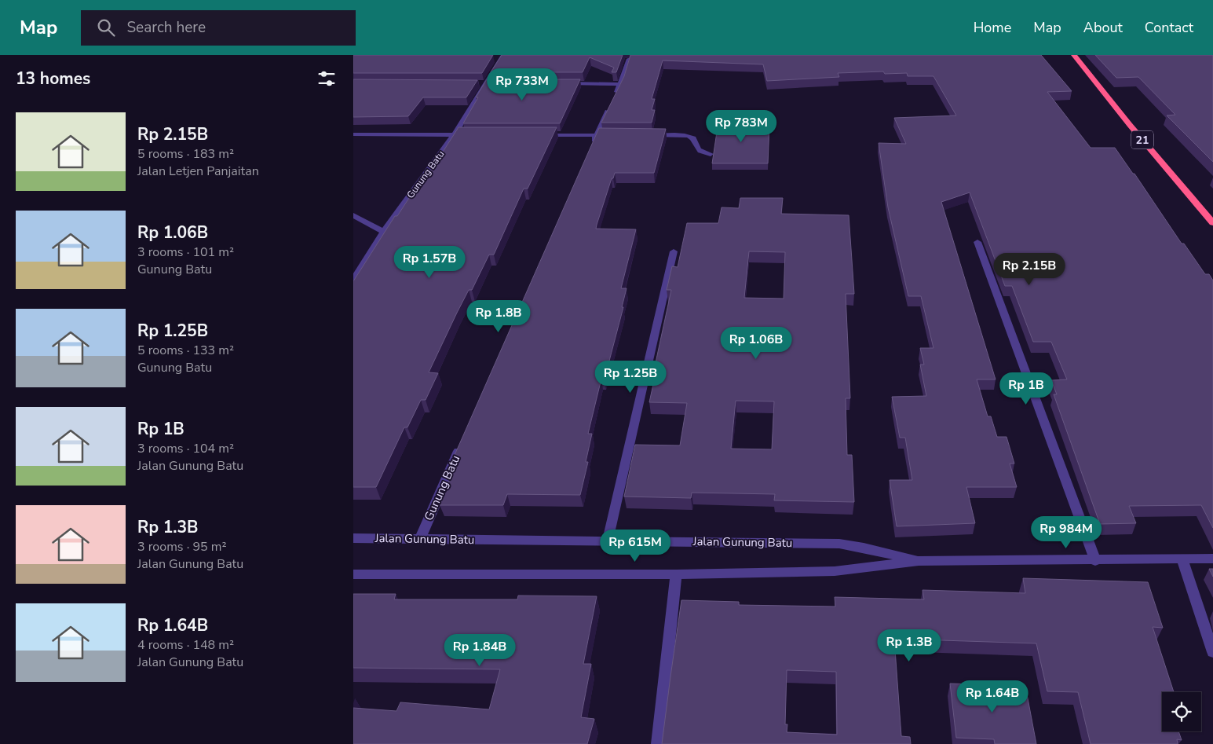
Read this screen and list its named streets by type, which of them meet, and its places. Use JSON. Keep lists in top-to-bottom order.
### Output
{
  "streets": {
    "highway": ["21"],
    "street": ["Gunung Batu", "Jalan Gunung Batu"]
  },
  "crossings": [
    ["Gunung Batu", "Jalan Gunung Batu"]
  ],
  "page": {
    "header": "Map",
    "search": "Search here",
    "nav": [
      "Home",
      "Map",
      "About",
      "Contact"
    ],
    "heading": "13 homes",
    "price": [
      "Rp 733M",
      "Rp 783M",
      "Rp 1.57B",
      "Rp 2.15B",
      "Rp 1.8B",
      "Rp 1.06B",
      "Rp 1.25B",
      "Rp 1B",
      "Rp 984M",
      "Rp 615M",
      "Rp 1.3B",
      "Rp 1.84B",
      "Rp 1.64B"
    ],
    "list": [
      {
        "name": "Rp 2.15B",
        "note": "5 rooms · 183 m² · Jalan Letjen Panjaitan"
      },
      {
        "name": "Rp 1.06B",
        "note": "3 rooms · 101 m² · Gunung Batu"
      },
      {
        "name": "Rp 1.25B",
        "note": "5 rooms · 133 m² · Gunung Batu"
      },
      {
        "name": "Rp 1B",
        "note": "3 rooms · 104 m² · Jalan Gunung Batu"
      },
      {
        "name": "Rp 1.3B",
        "note": "3 rooms · 95 m² · Jalan Gunung Batu"
      },
      {
        "name": "Rp 1.64B",
        "note": "4 rooms · 148 m² · Jalan Gunung Batu"
      }
    ]
  }
}
